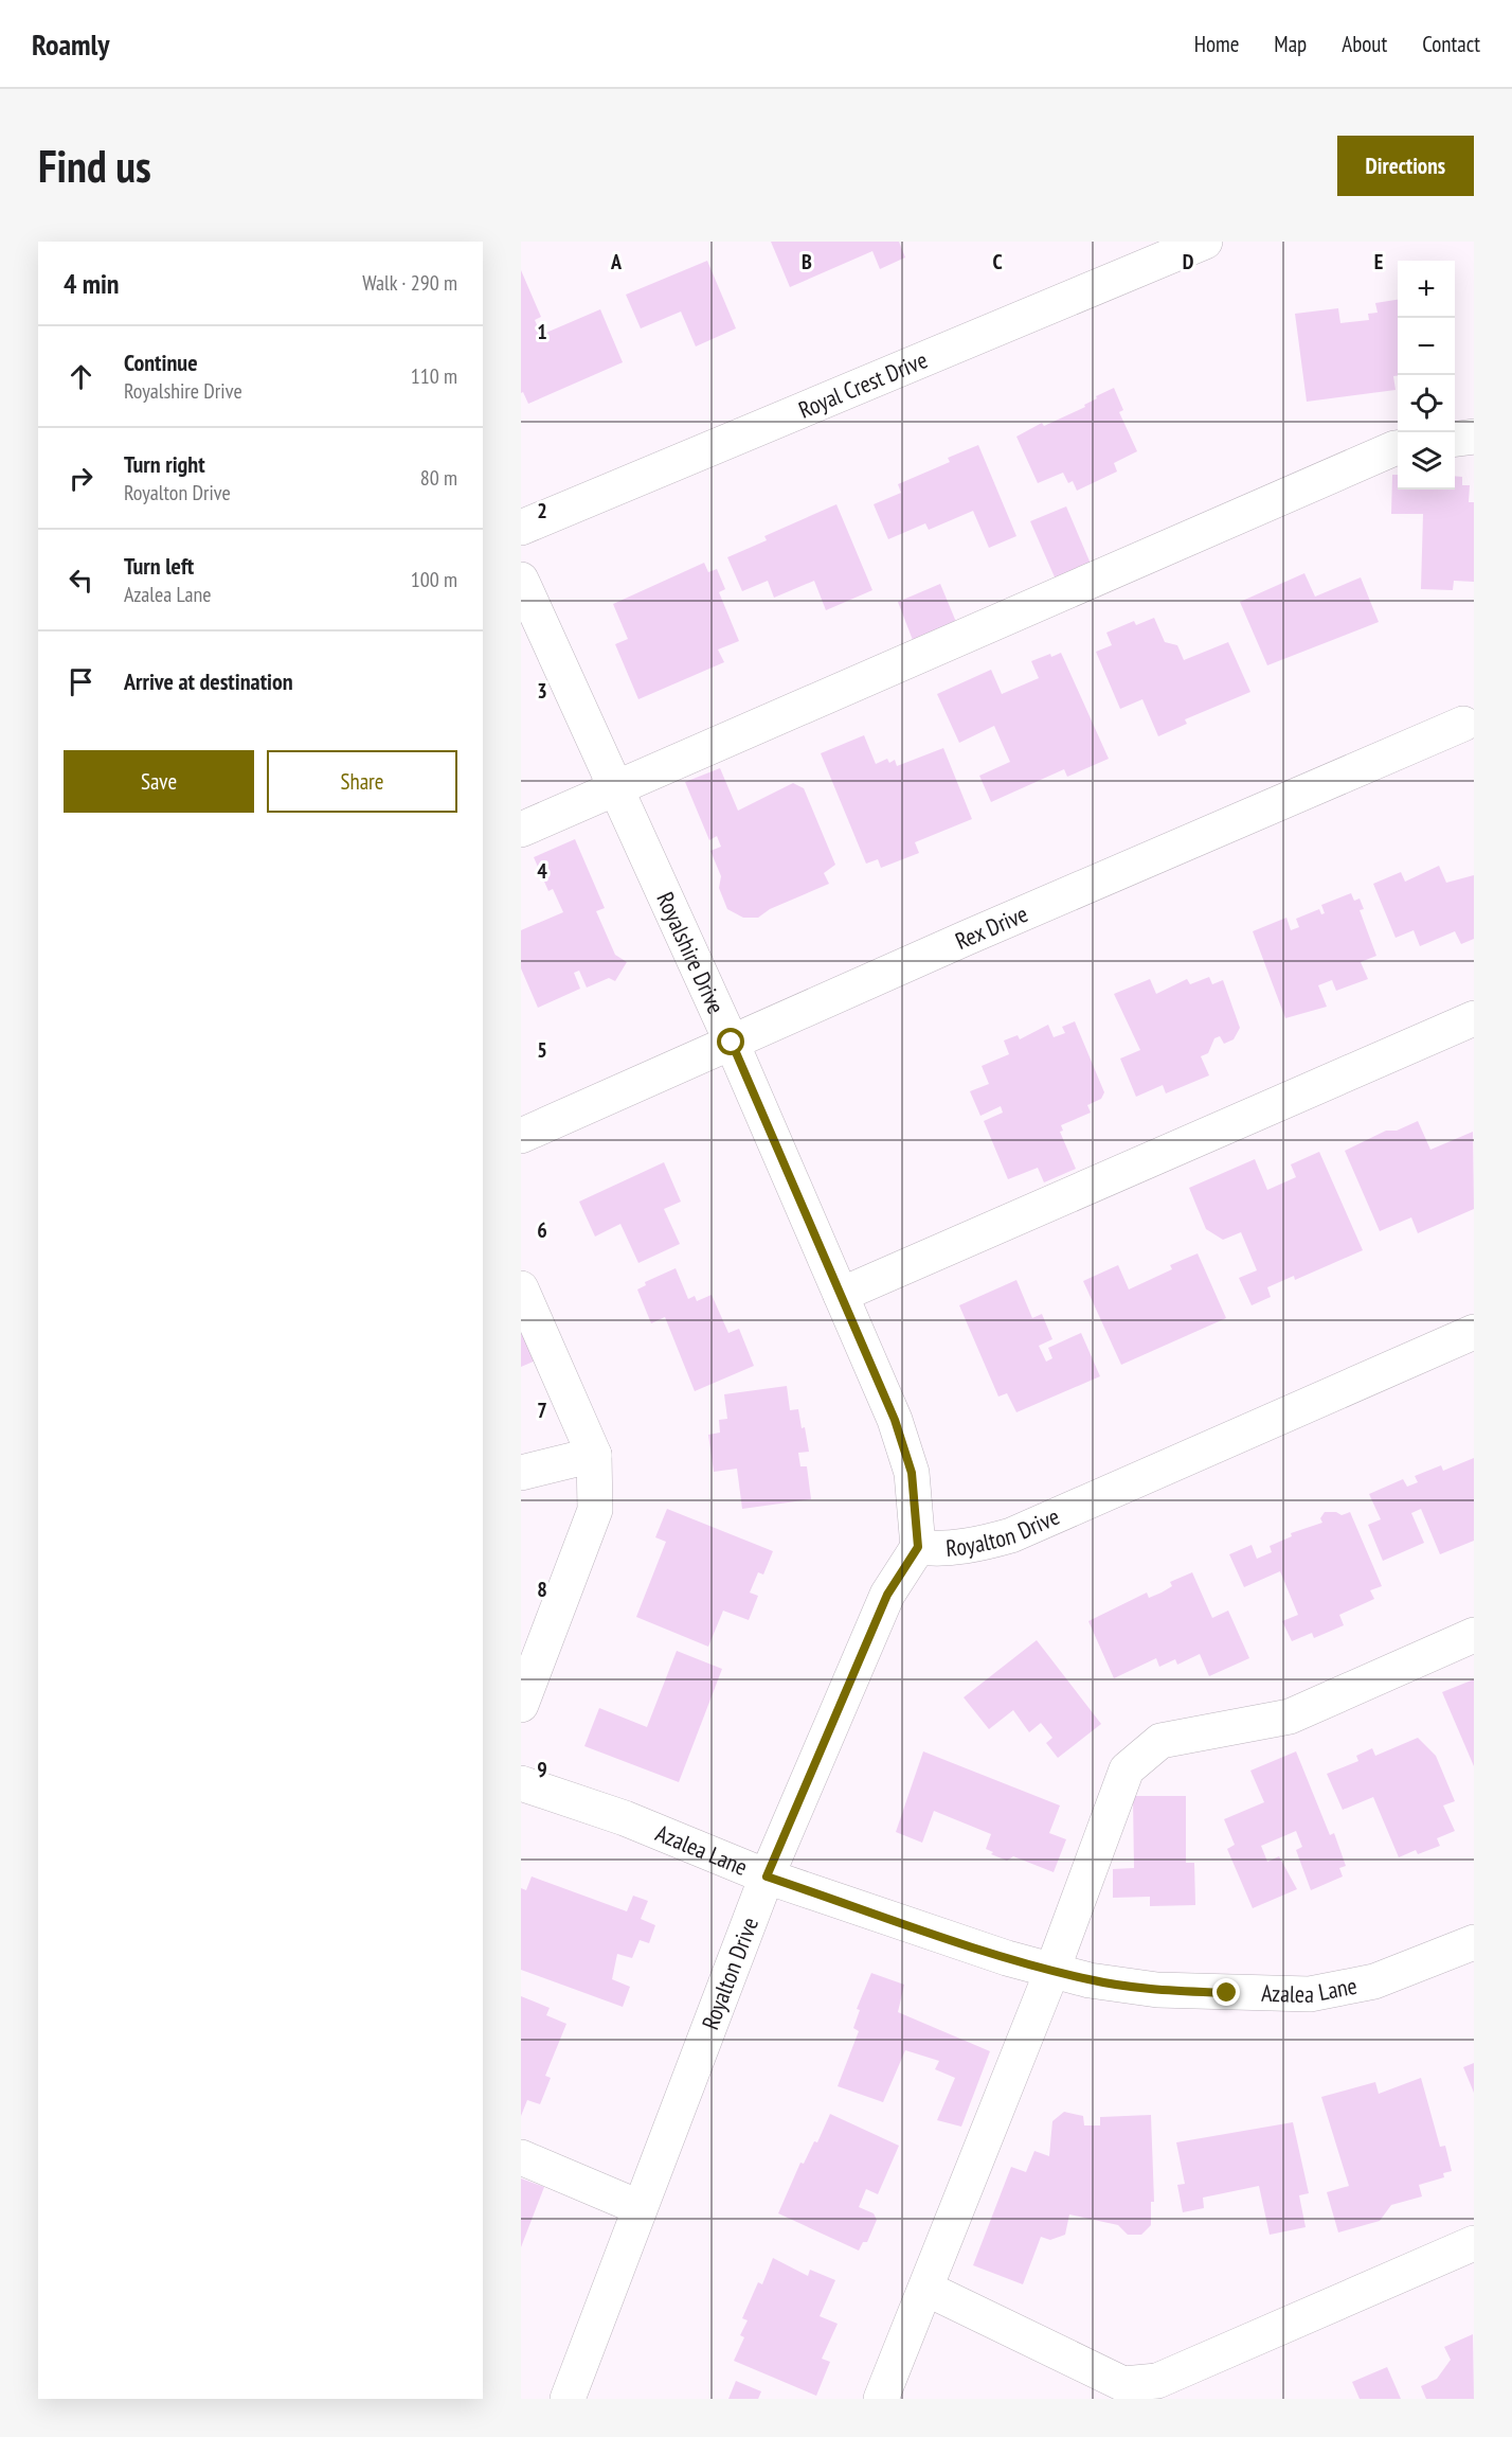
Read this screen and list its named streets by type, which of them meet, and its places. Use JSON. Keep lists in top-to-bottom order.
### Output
{
  "streets": {
    "street": [
      "Royal Crest Drive",
      "Rex Drive",
      "Royalshire Drive",
      "Royalton Drive",
      "Azalea Lane"
    ]
  },
  "crossings": [
    ["Rex Drive", "Royalshire Drive"],
    ["Royalshire Drive", "Royalton Drive"],
    ["Royalton Drive", "Azalea Lane"]
  ],
  "page": {
    "header": "Roamly",
    "nav": [
      "Home",
      "Map",
      "About",
      "Contact"
    ],
    "buttons": [
      "Directions",
      ["Save", "Share"]
    ],
    "title": "Find us",
    "heading": ["4 min", "Walk · 290 m"],
    "map_buttons": ["+", "−"],
    "list": [
      ["Continue", "Royalshire Drive", "110 m"],
      ["Turn right", "Royalton Drive", "80 m"],
      ["Turn left", "Azalea Lane", "100 m"],
      "Arrive at destination"
    ]
  },
  "grid": {
    "columns": [
      "A",
      "B",
      "C",
      "D",
      "E"
    ],
    "rows": [
      "1",
      "2",
      "3",
      "4",
      "5",
      "6",
      "7",
      "8",
      "9"
    ]
  }
}
